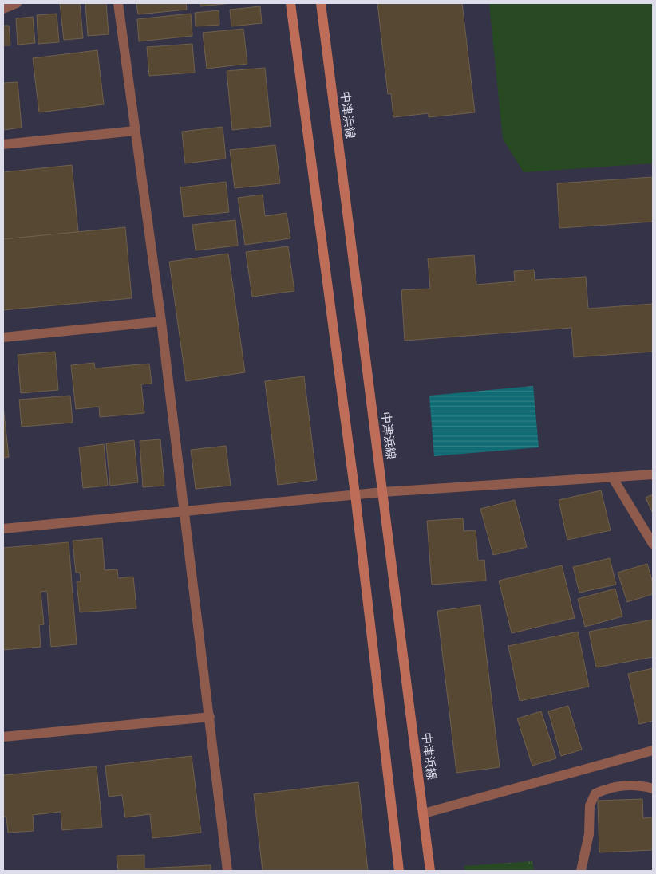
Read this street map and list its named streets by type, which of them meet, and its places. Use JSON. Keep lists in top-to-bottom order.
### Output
{
  "streets": {
    "street": ["中津浜線"]
  }
}
